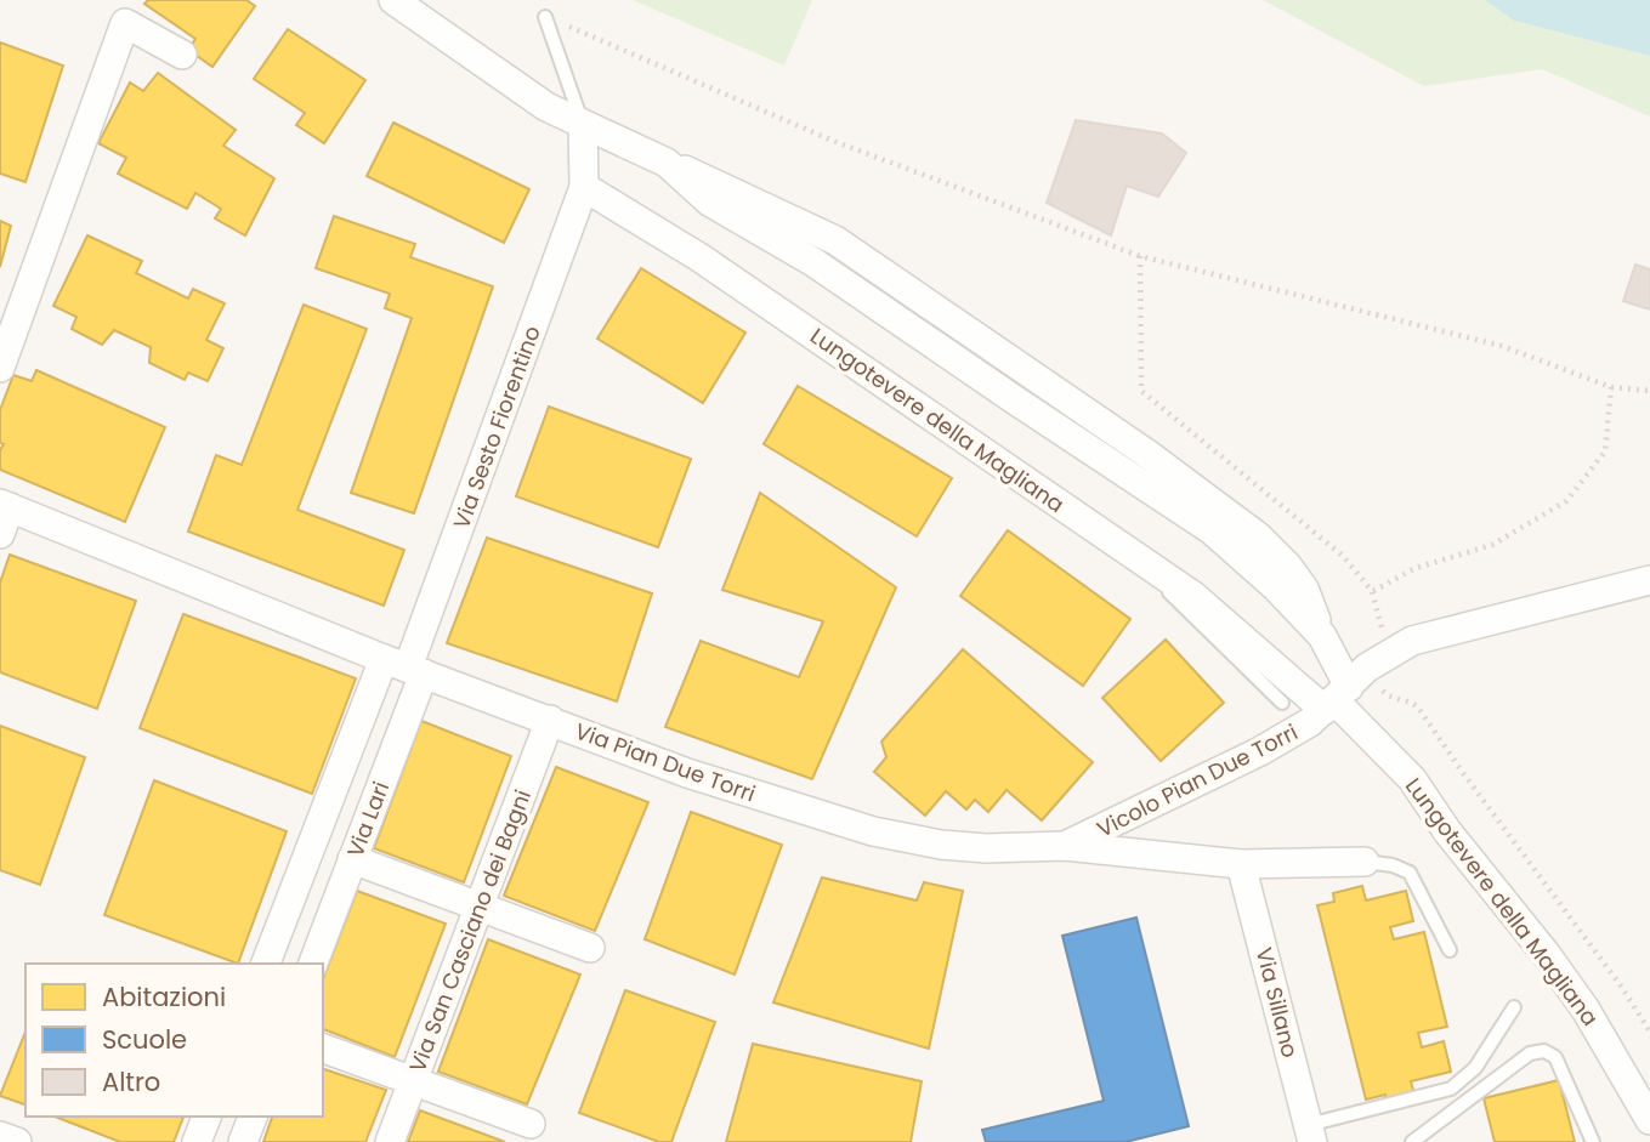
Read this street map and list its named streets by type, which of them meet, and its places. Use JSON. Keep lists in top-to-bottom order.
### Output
{
  "streets": {
    "street": [
      "Lungotevere della Magliana",
      "Via Sesto Fiorentino",
      "Via Pian Due Torri",
      "Vicolo Pian Due Torri",
      "Via Lari",
      "Via San Casciano dei Bagni",
      "Via Sillano"
    ]
  },
  "crossings": [
    ["Lungotevere della Magliana", "Via Sesto Fiorentino"],
    ["Lungotevere della Magliana", "Vicolo Pian Due Torri"],
    ["Via Sesto Fiorentino", "Via Pian Due Torri"],
    ["Via Sesto Fiorentino", "Via Lari"],
    ["Via Pian Due Torri", "Vicolo Pian Due Torri"],
    ["Via Pian Due Torri", "Via Lari"],
    ["Via Pian Due Torri", "Via San Casciano dei Bagni"],
    ["Via Pian Due Torri", "Via Sillano"]
  ],
  "legend": ["Abitazioni", "Scuole", "Altro"]
}
